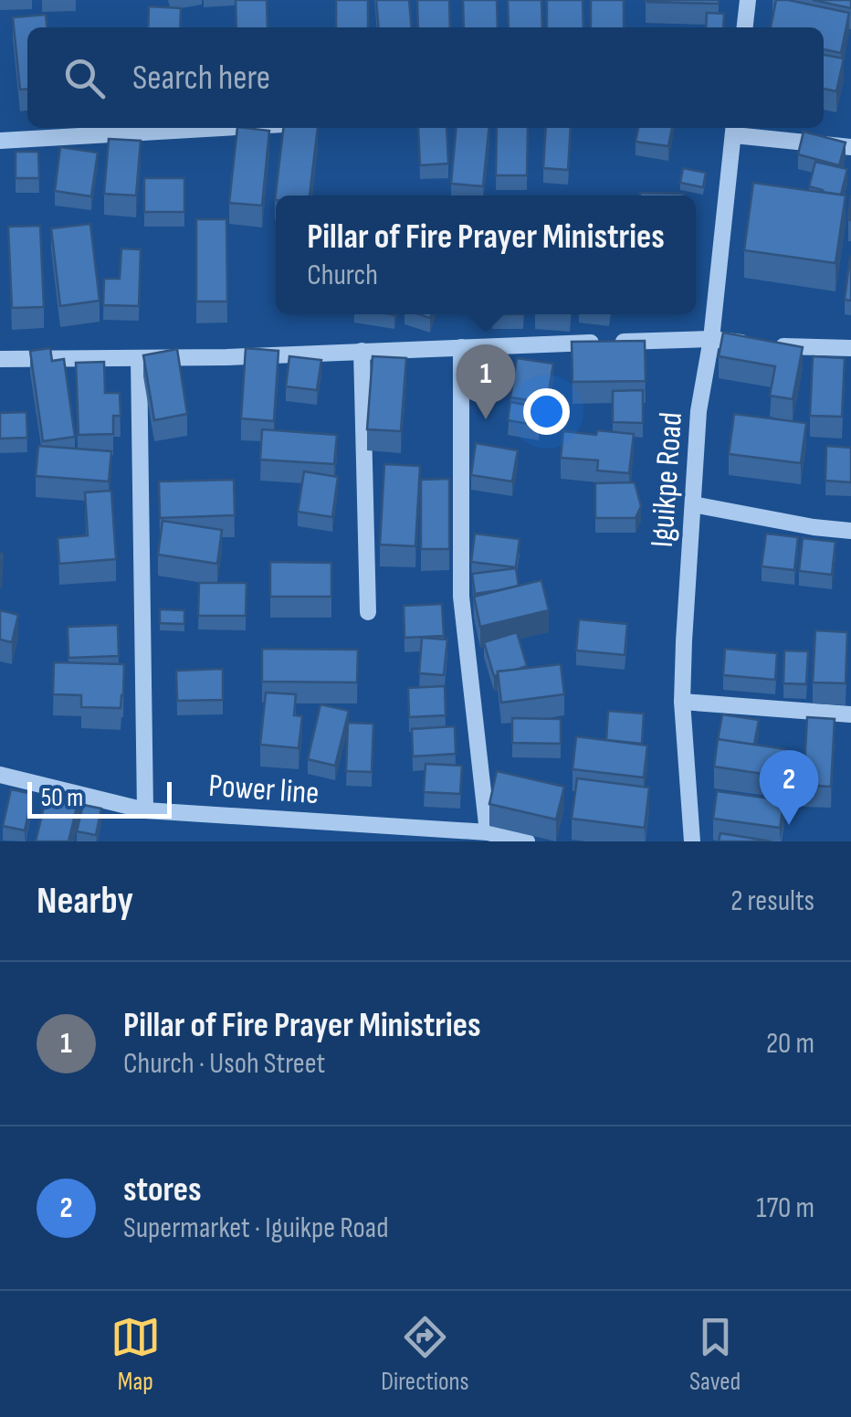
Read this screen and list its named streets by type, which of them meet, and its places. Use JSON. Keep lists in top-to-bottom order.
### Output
{
  "streets": {
    "street": ["Iguikpe Road", "Power line"]
  },
  "scale_bar": "50 m",
  "page": {
    "search": "Search here",
    "popup": ["Pillar of Fire Prayer Ministries", "Church"],
    "pins": ["1", "2"],
    "scale": "50 m",
    "heading": ["Nearby", "2 results"],
    "list": [
      {
        "mark": "1",
        "name": "Pillar of Fire Prayer Ministries",
        "note": "Church · Usoh Street",
        "value": "20 m"
      },
      {
        "mark": "2",
        "name": "stores",
        "note": "Supermarket · Iguikpe Road",
        "value": "170 m"
      }
    ],
    "nav": ["Map", "Directions", "Saved"]
  }
}
